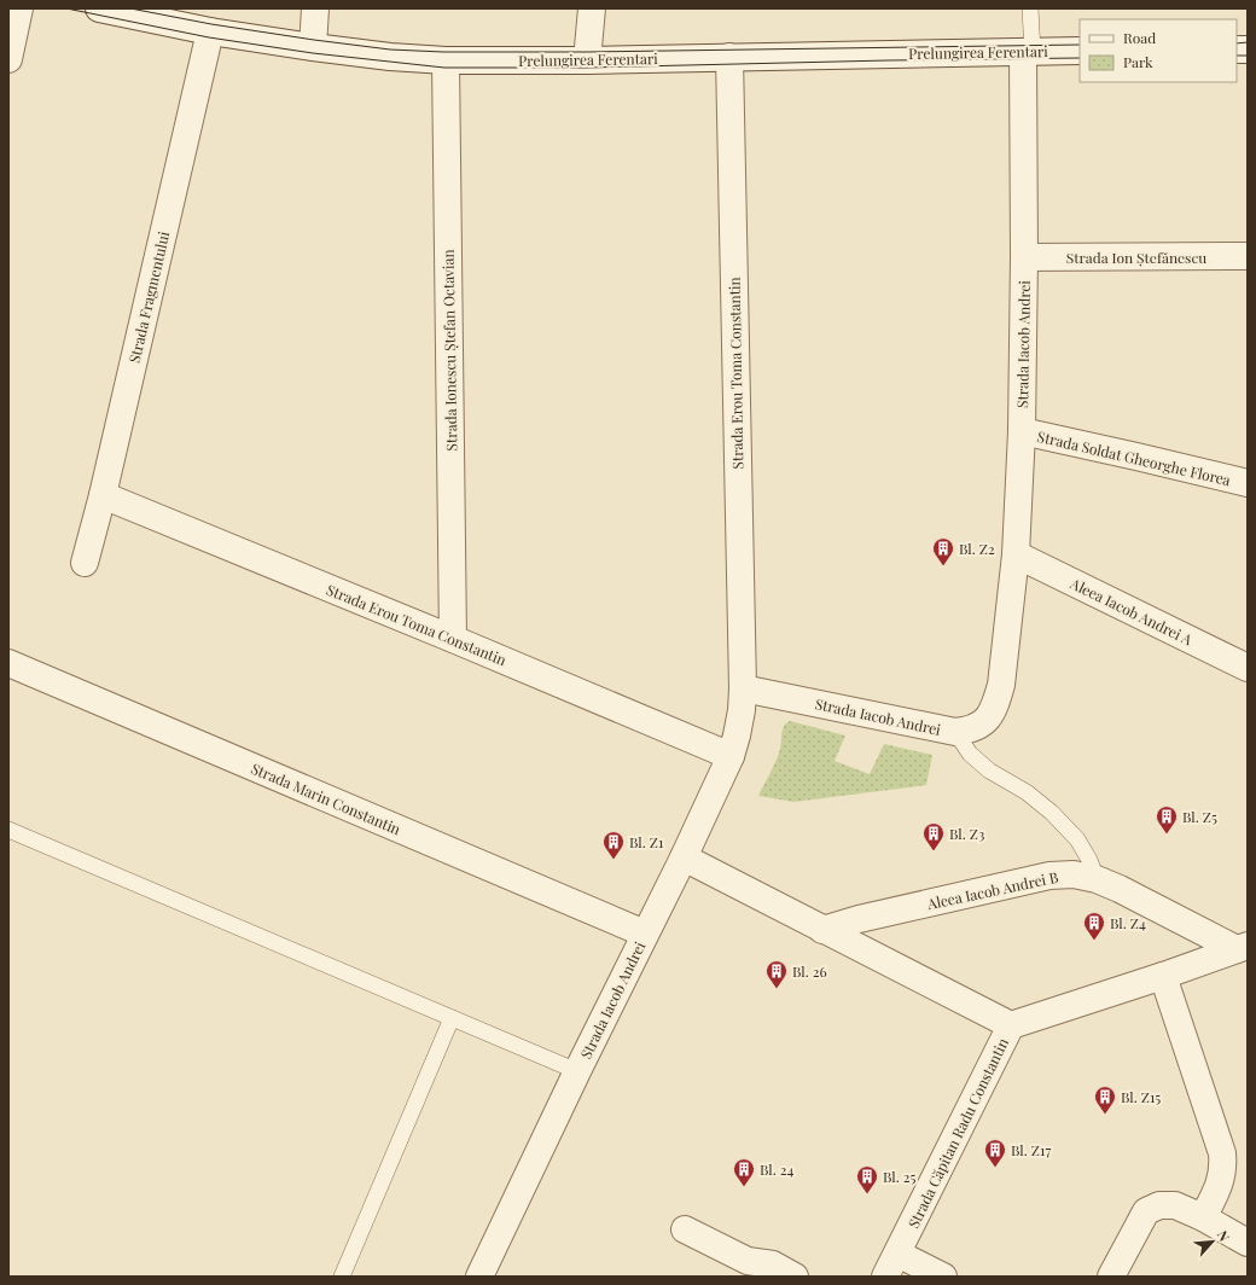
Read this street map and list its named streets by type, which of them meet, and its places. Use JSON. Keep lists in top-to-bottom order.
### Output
{
  "streets": {
    "street": [
      "Prelungirea Ferentari",
      "Strada Ion Ștefănescu",
      "Strada Fragmentului",
      "Strada Iacob Andrei",
      "Strada Ionescu Ștefan Octavian",
      "Strada Erou Toma Constantin",
      "Strada Soldat Gheorghe Florea",
      "Aleea Iacob Andrei A",
      "Strada Marin Constantin",
      "Aleea Iacob Andrei B",
      "Strada Căpitan Radu Constantin"
    ]
  },
  "crossings": [
    ["Prelungirea Ferentari", "Strada Fragmentului"],
    ["Prelungirea Ferentari", "Strada Iacob Andrei"],
    ["Prelungirea Ferentari", "Strada Ionescu Ștefan Octavian"],
    ["Prelungirea Ferentari", "Strada Erou Toma Constantin"],
    ["Strada Ion Ștefănescu", "Strada Iacob Andrei"],
    ["Strada Fragmentului", "Strada Erou Toma Constantin"],
    ["Strada Iacob Andrei", "Strada Erou Toma Constantin"],
    ["Strada Iacob Andrei", "Strada Soldat Gheorghe Florea"],
    ["Strada Iacob Andrei", "Aleea Iacob Andrei A"],
    ["Strada Iacob Andrei", "Strada Marin Constantin"],
    ["Strada Ionescu Ștefan Octavian", "Strada Erou Toma Constantin"],
    ["Aleea Iacob Andrei B", "Strada Căpitan Radu Constantin"]
  ],
  "places": {
    "building": [
      "Bl. Z2",
      "Bl. Z5",
      "Bl. Z3",
      "Bl. Z1",
      "Bl. Z4",
      "Bl. 26",
      "Bl. Z15",
      "Bl. Z17",
      "Bl. 24",
      "Bl. 25"
    ]
  },
  "legend": ["Road", "Park"],
  "north": "top right"
}
